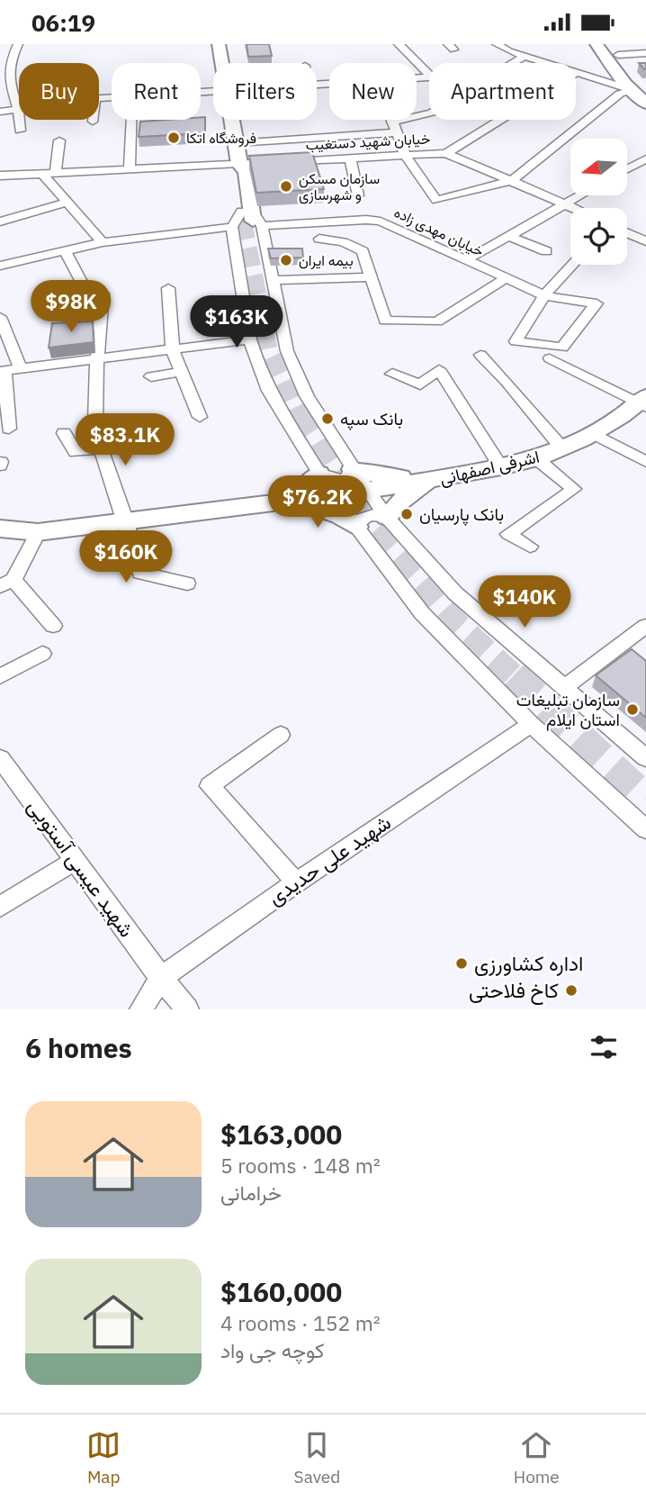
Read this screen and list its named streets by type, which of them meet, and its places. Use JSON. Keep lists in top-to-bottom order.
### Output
{
  "streets": {
    "main road": ["اشرفی اصفهانی"],
    "street": [
      "خیابان شهید دستغیب",
      "خیابان مهدی زاده",
      "شهید علی حدیدی",
      "شهید عیسی آستویی"
    ]
  },
  "crossings": [
    ["شهید علی حدیدی", "شهید عیسی آستویی"]
  ],
  "places": [
    "فروشگاه اتکا",
    "سازمان مسکن و شهرسازی",
    "بیمه ایران",
    "بانک سپه",
    "بانک پارسیان",
    "سازمان تبلیغات استان ایلام",
    "اداره کشاورزی",
    "کاخ فلاحتی"
  ],
  "north": "left",
  "page": {
    "status": "06:19",
    "chip": [
      "Buy",
      "Rent",
      "Filters",
      "New",
      "Apartment"
    ],
    "price": [
      "$98K",
      "$163K",
      "$83.1K",
      "$76.2K",
      "$160K",
      "$140K"
    ],
    "heading": "6 homes",
    "list": [
      {
        "name": "$163,000",
        "note": "5 rooms · 148 m² · خرامانی"
      },
      {
        "name": "$160,000",
        "note": "4 rooms · 152 m² · کوچه جی واد"
      }
    ],
    "tabs": ["Map", "Saved", "Home"]
  }
}
